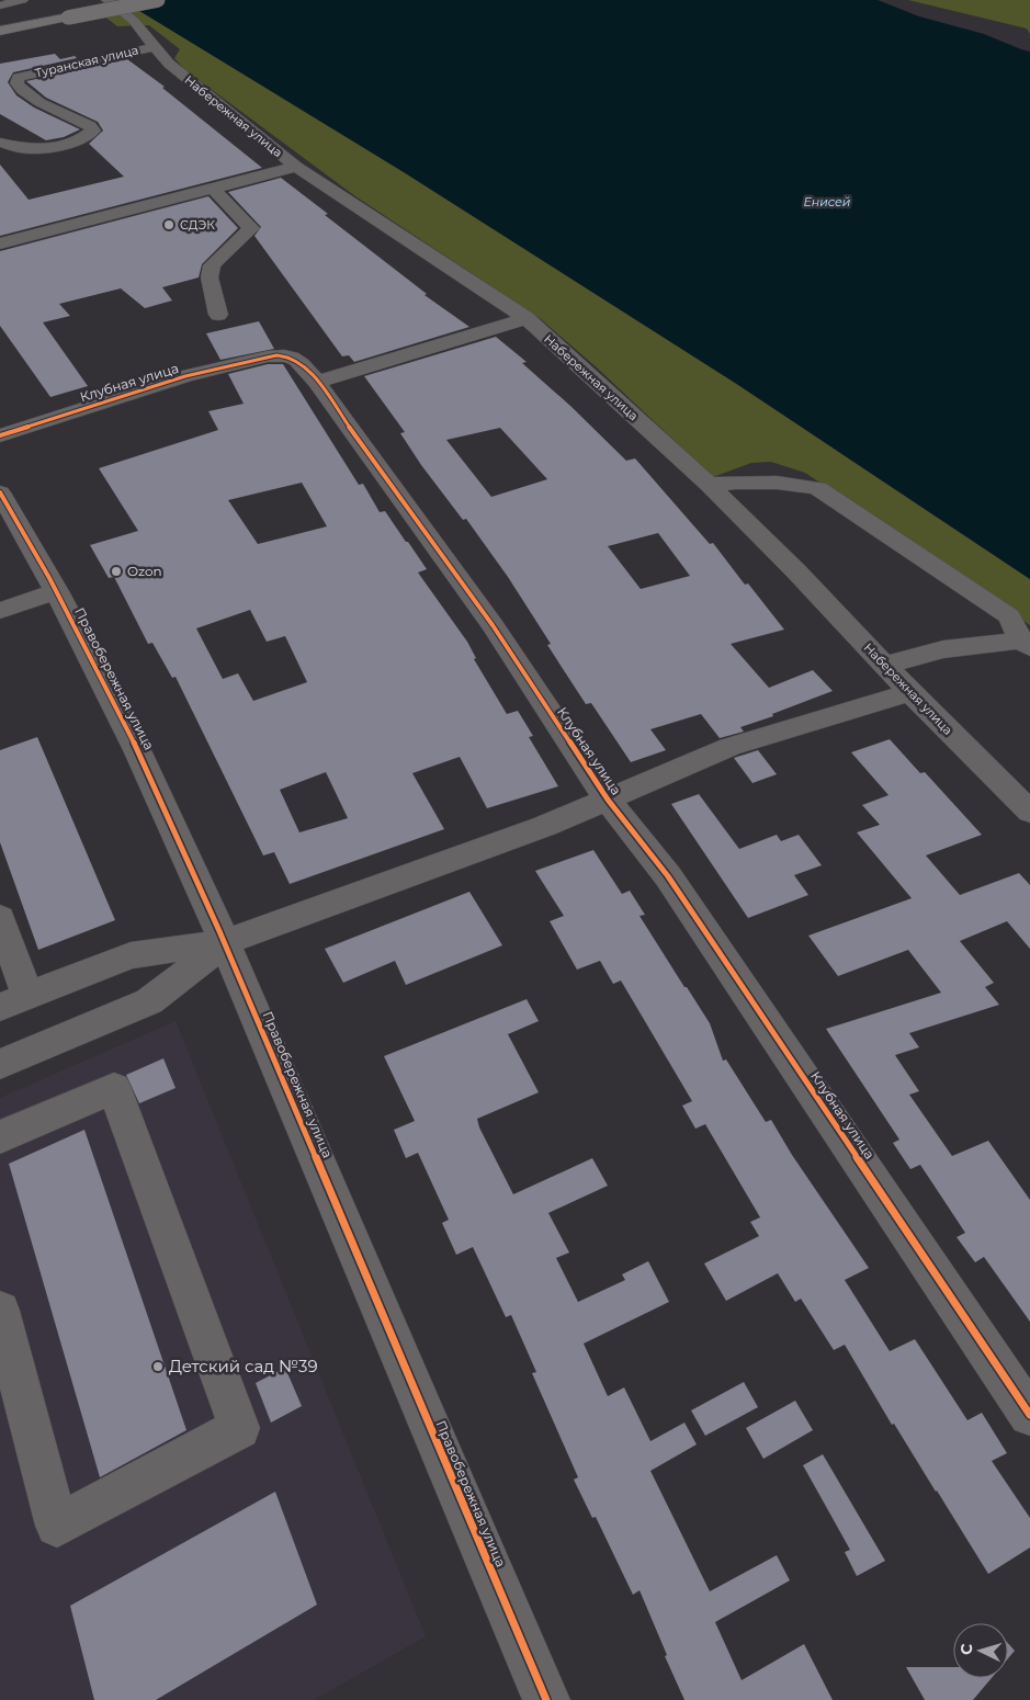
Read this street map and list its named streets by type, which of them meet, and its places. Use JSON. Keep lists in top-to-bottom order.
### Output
{
  "streets": {
    "street": [
      "Туранская улица",
      "Набережная улица",
      "Клубная улица",
      "Правобережная улица"
    ]
  },
  "crossings": [
    ["Туранская улица", "Набережная улица"]
  ],
  "water": ["Енисей"],
  "places": ["СДЭК", "Ozon", "Детский сад №39"],
  "north": "left"
}
